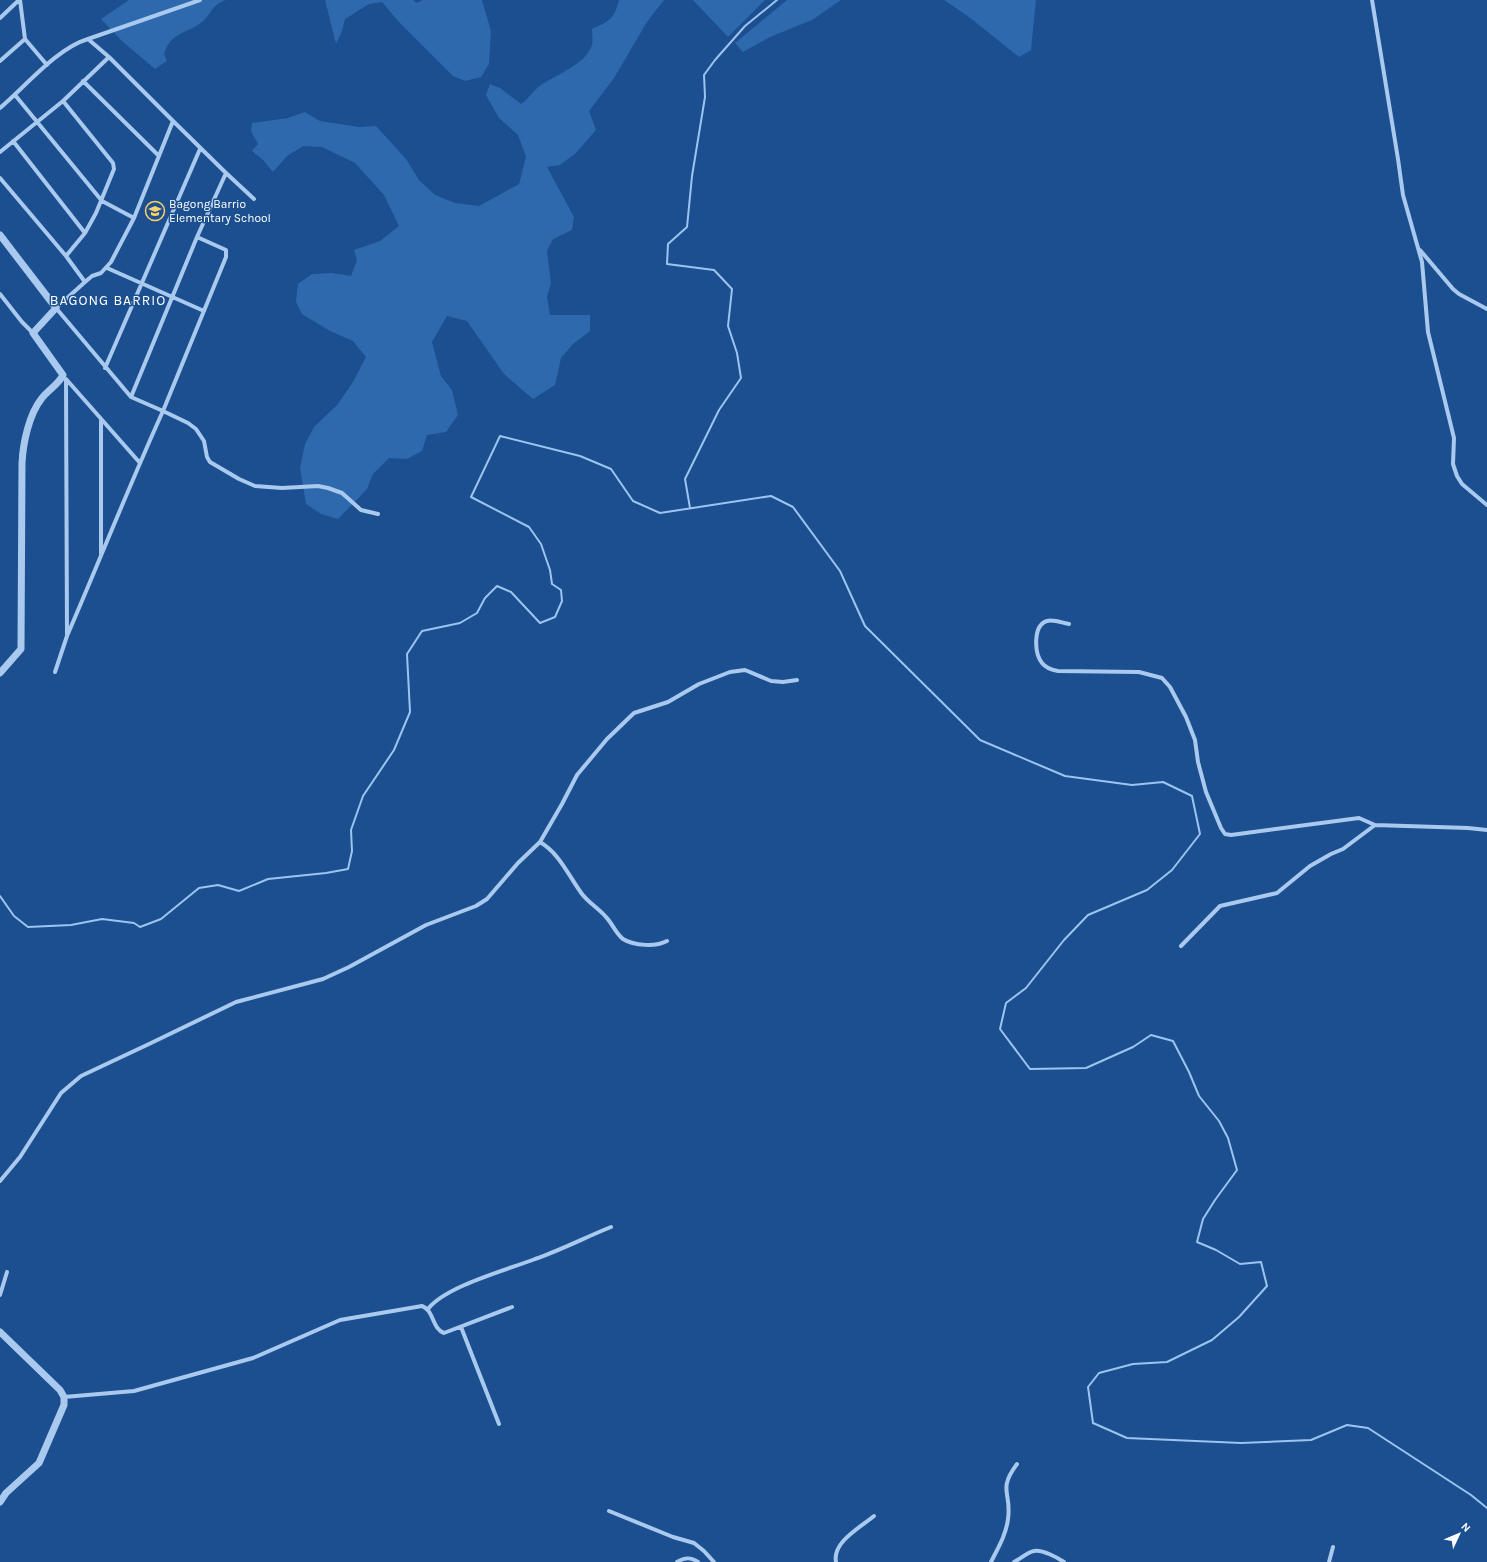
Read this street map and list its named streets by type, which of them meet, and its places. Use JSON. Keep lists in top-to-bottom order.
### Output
{
  "districts": ["BAGONG BARRIO"],
  "places": {
    "school or university": ["Bagong Barrio Elementary School"]
  },
  "north": "top right"
}
